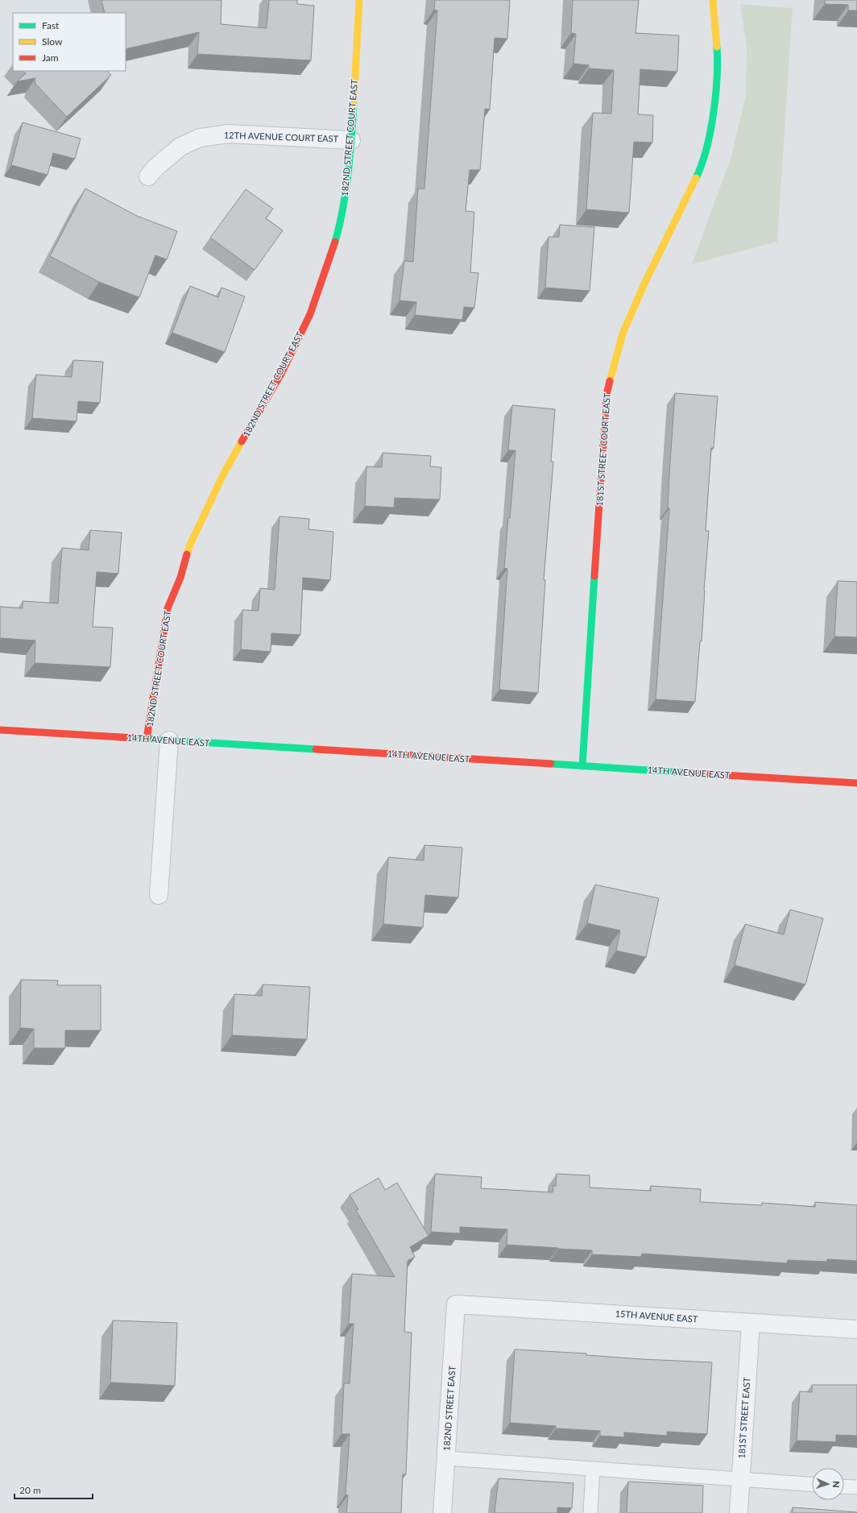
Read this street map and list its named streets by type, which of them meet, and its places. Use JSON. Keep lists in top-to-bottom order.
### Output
{
  "streets": {
    "street": [
      "12TH AVENUE COURT EAST",
      "182ND STREET COURT EAST",
      "181ST STREET COURT EAST",
      "14TH AVENUE EAST",
      "15TH AVENUE EAST",
      "182ND STREET EAST",
      "181ST STREET EAST"
    ]
  },
  "crossings": [
    ["12TH AVENUE COURT EAST", "182ND STREET COURT EAST"],
    ["182ND STREET COURT EAST", "14TH AVENUE EAST"],
    ["181ST STREET COURT EAST", "14TH AVENUE EAST"],
    ["15TH AVENUE EAST", "182ND STREET EAST"],
    ["15TH AVENUE EAST", "181ST STREET EAST"]
  ],
  "legend": ["Fast", "Slow", "Jam"],
  "scale_bar": "20 m",
  "north": "right"
}
